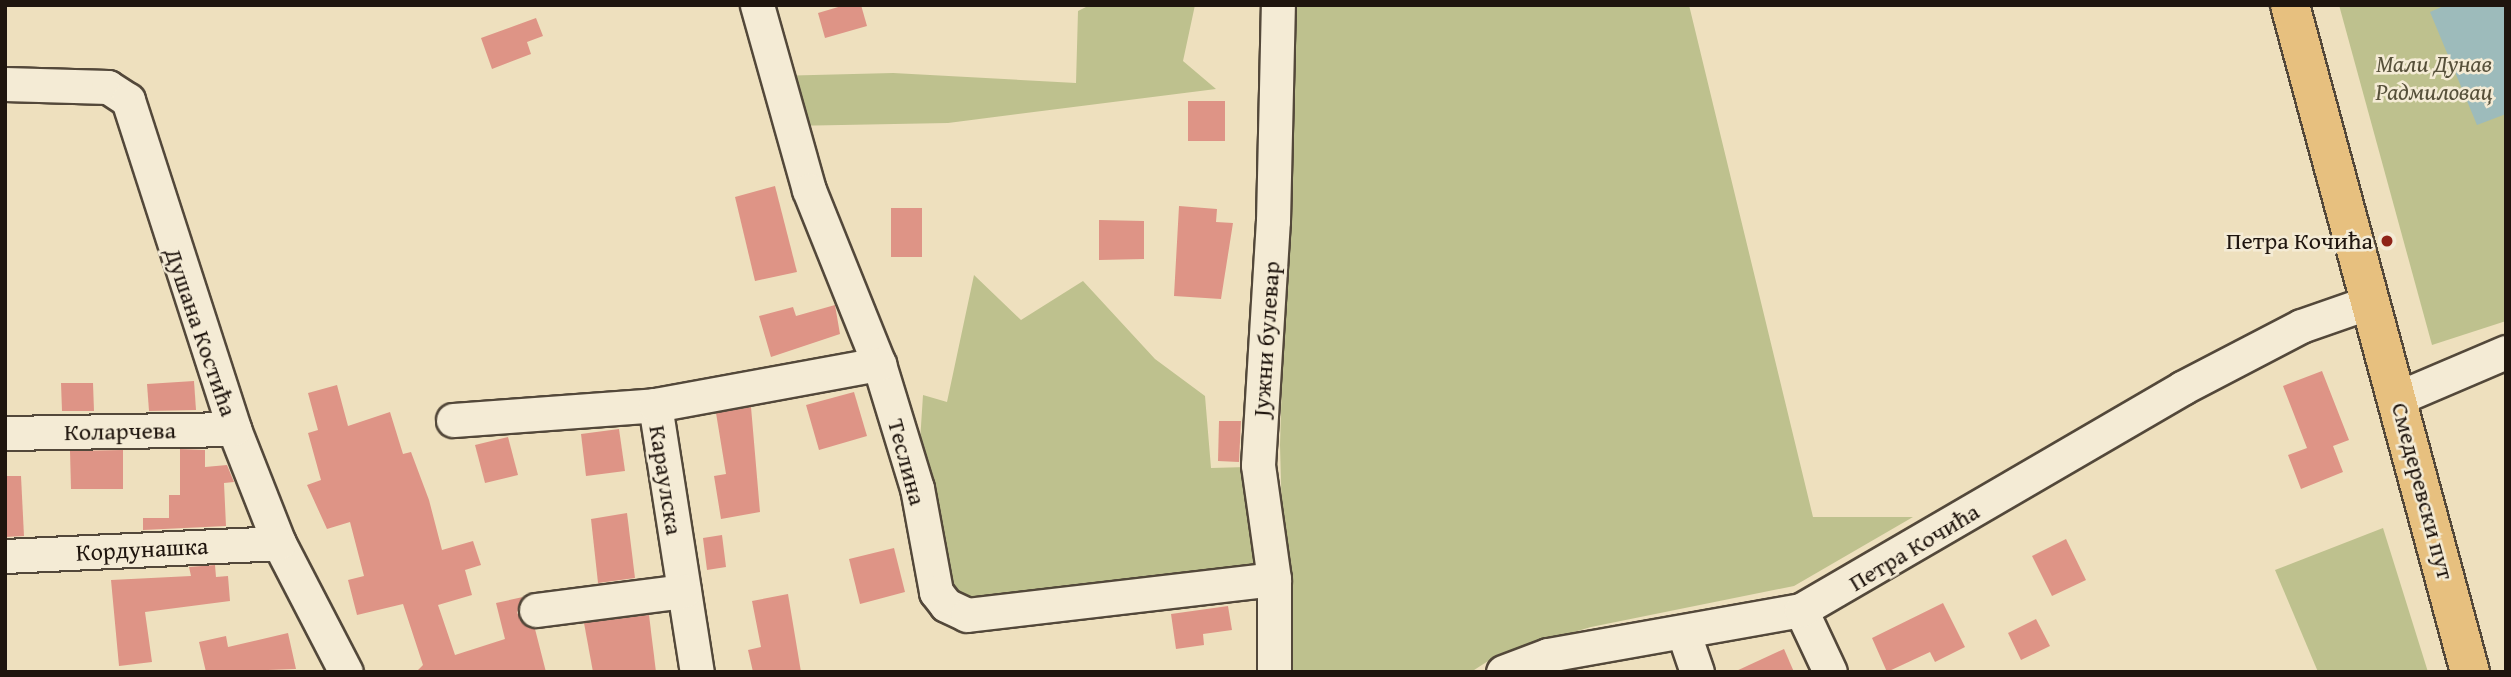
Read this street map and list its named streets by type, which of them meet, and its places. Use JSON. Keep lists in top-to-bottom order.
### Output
{
  "streets": {
    "main road": ["Смедеревски пут"],
    "street": [
      "Душана Костића",
      "Јужни булевар",
      "Коларчева",
      "Теслина",
      "Караулска",
      "Петра Кочића",
      "Кордунашка"
    ]
  },
  "crossings": [
    ["Душана Костића", "Коларчева"],
    ["Душана Костића", "Кордунашка"],
    ["Јужни булевар", "Теслина"],
    ["Смедеревски пут", "Петра Кочића"]
  ],
  "parks": ["Мали Дунав Радмиловац"],
  "places": ["Петра Кочића"]
}
